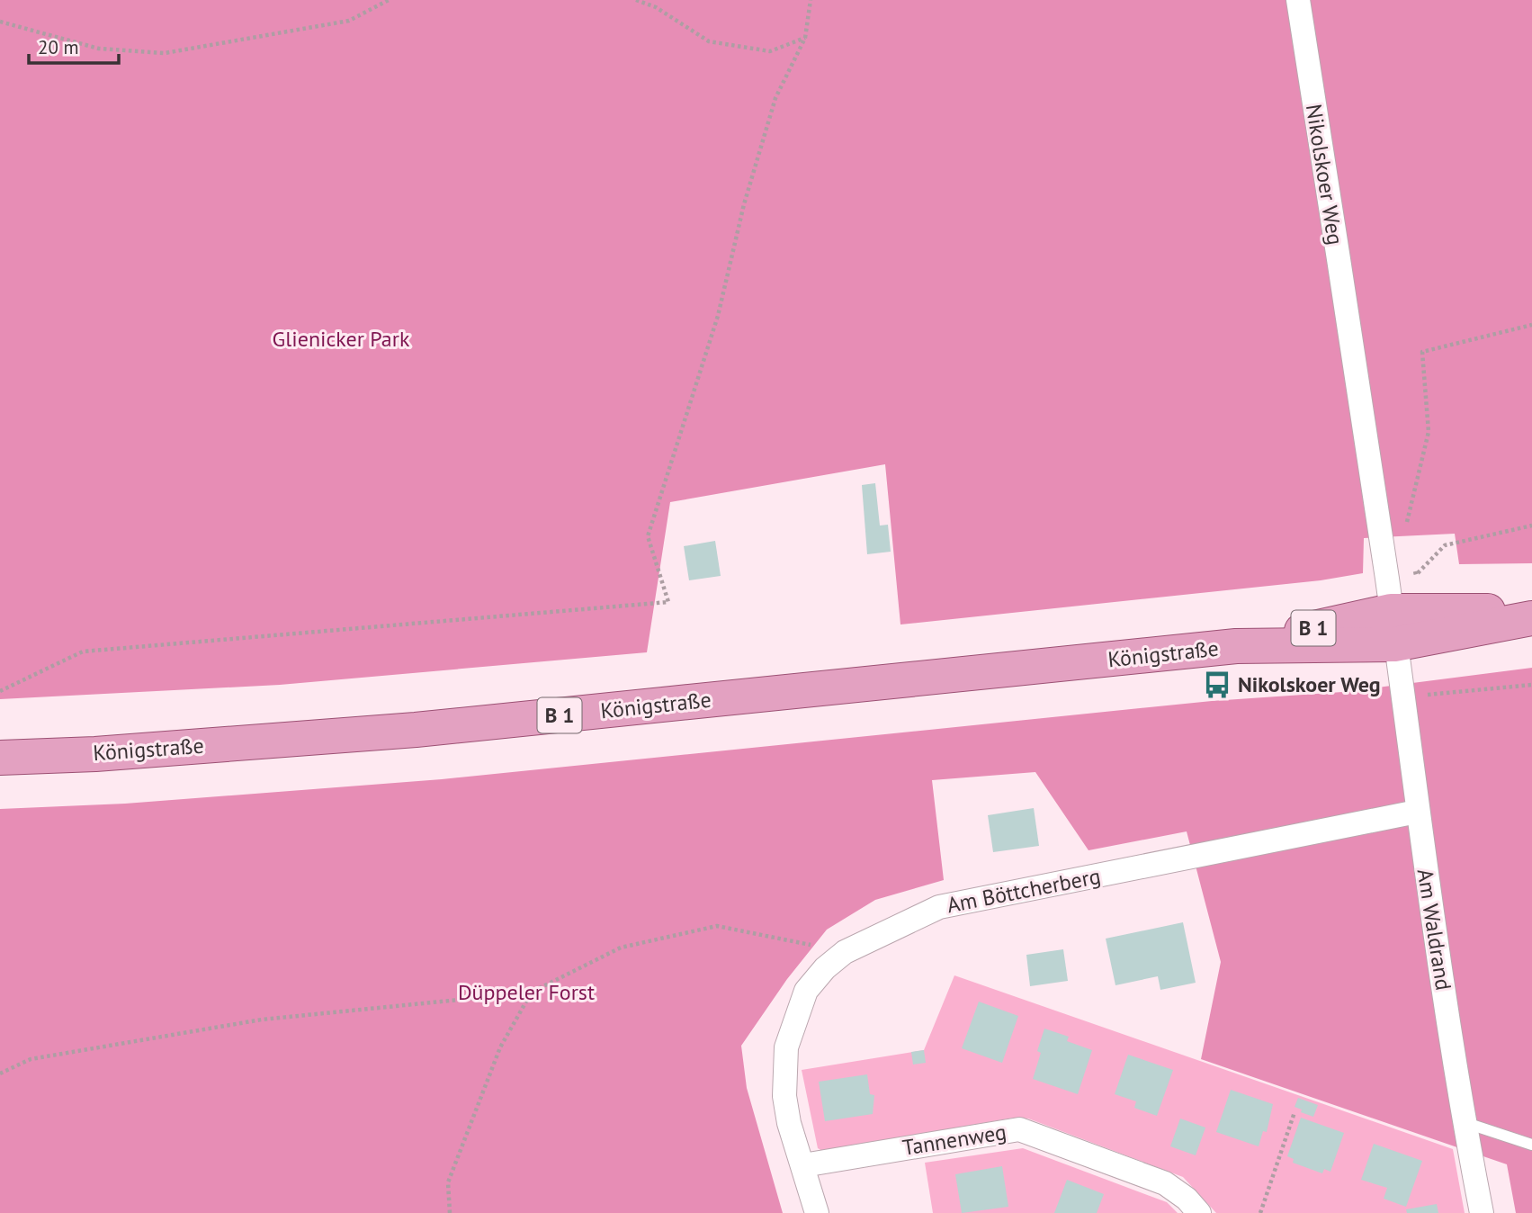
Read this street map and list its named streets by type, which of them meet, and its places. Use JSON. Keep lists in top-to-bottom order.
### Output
{
  "streets": {
    "main road": ["B 1", "Königstraße"],
    "street": [
      "Nikolskoer Weg",
      "Am Böttcherberg",
      "Am Waldrand",
      "Tannenweg"
    ]
  },
  "crossings": [
    ["Nikolskoer Weg", "Königstraße"],
    ["Königstraße", "Am Waldrand"],
    ["Am Böttcherberg", "Am Waldrand"],
    ["Am Böttcherberg", "Tannenweg"]
  ],
  "parks": ["Glienicker Park", "Düppeler Forst"],
  "places": {
    "bus stop": ["Nikolskoer Weg"]
  },
  "scale_bar": "20 m"
}
